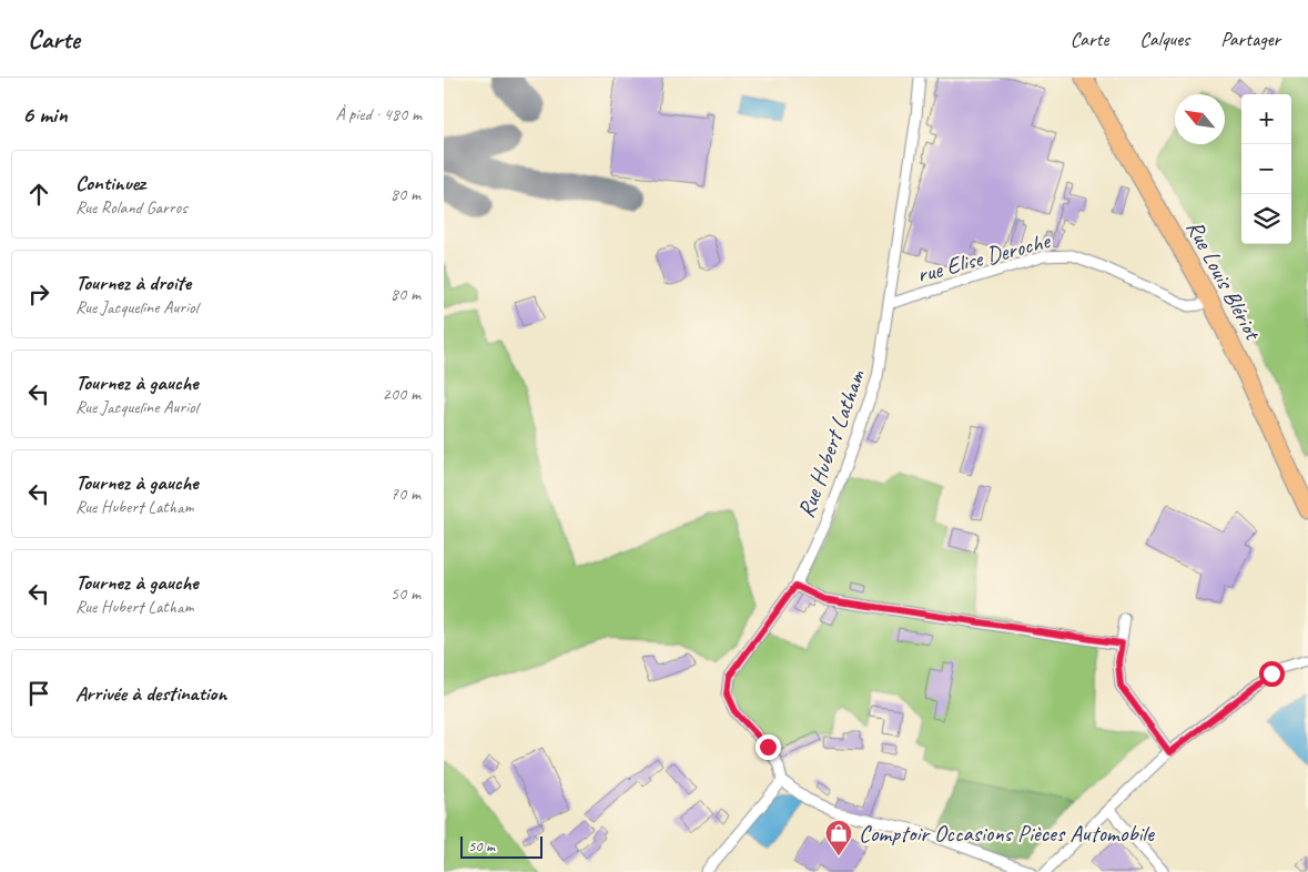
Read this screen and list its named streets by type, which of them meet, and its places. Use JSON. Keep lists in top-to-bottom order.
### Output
{
  "streets": {
    "main road": ["Rue Louis Blériot"],
    "street": ["rue Elise Deroche", "Rue Hubert Latham"]
  },
  "crossings": [
    ["rue Elise Deroche", "Rue Louis Blériot"],
    ["rue Elise Deroche", "Rue Hubert Latham"]
  ],
  "places": {
    "shop": ["Comptoir Occasions Pièces Automobile"]
  },
  "scale_bar": "50 m",
  "north": "top left",
  "page": {
    "header": "Carte",
    "nav": ["Carte", "Calques", "Partager"],
    "heading": ["6 min", "À pied · 480 m"],
    "map_buttons": ["+", "−"],
    "list": [
      ["Continuez", "Rue Roland Garros", "80 m"],
      ["Tournez à droite", "Rue Jacqueline Auriol", "80 m"],
      ["Tournez à gauche", "Rue Jacqueline Auriol", "200 m"],
      ["Tournez à gauche", "Rue Hubert Latham", "70 m"],
      ["Tournez à gauche", "Rue Hubert Latham", "50 m"],
      "Arrivée à destination"
    ],
    "scale": "50 m"
  }
}
